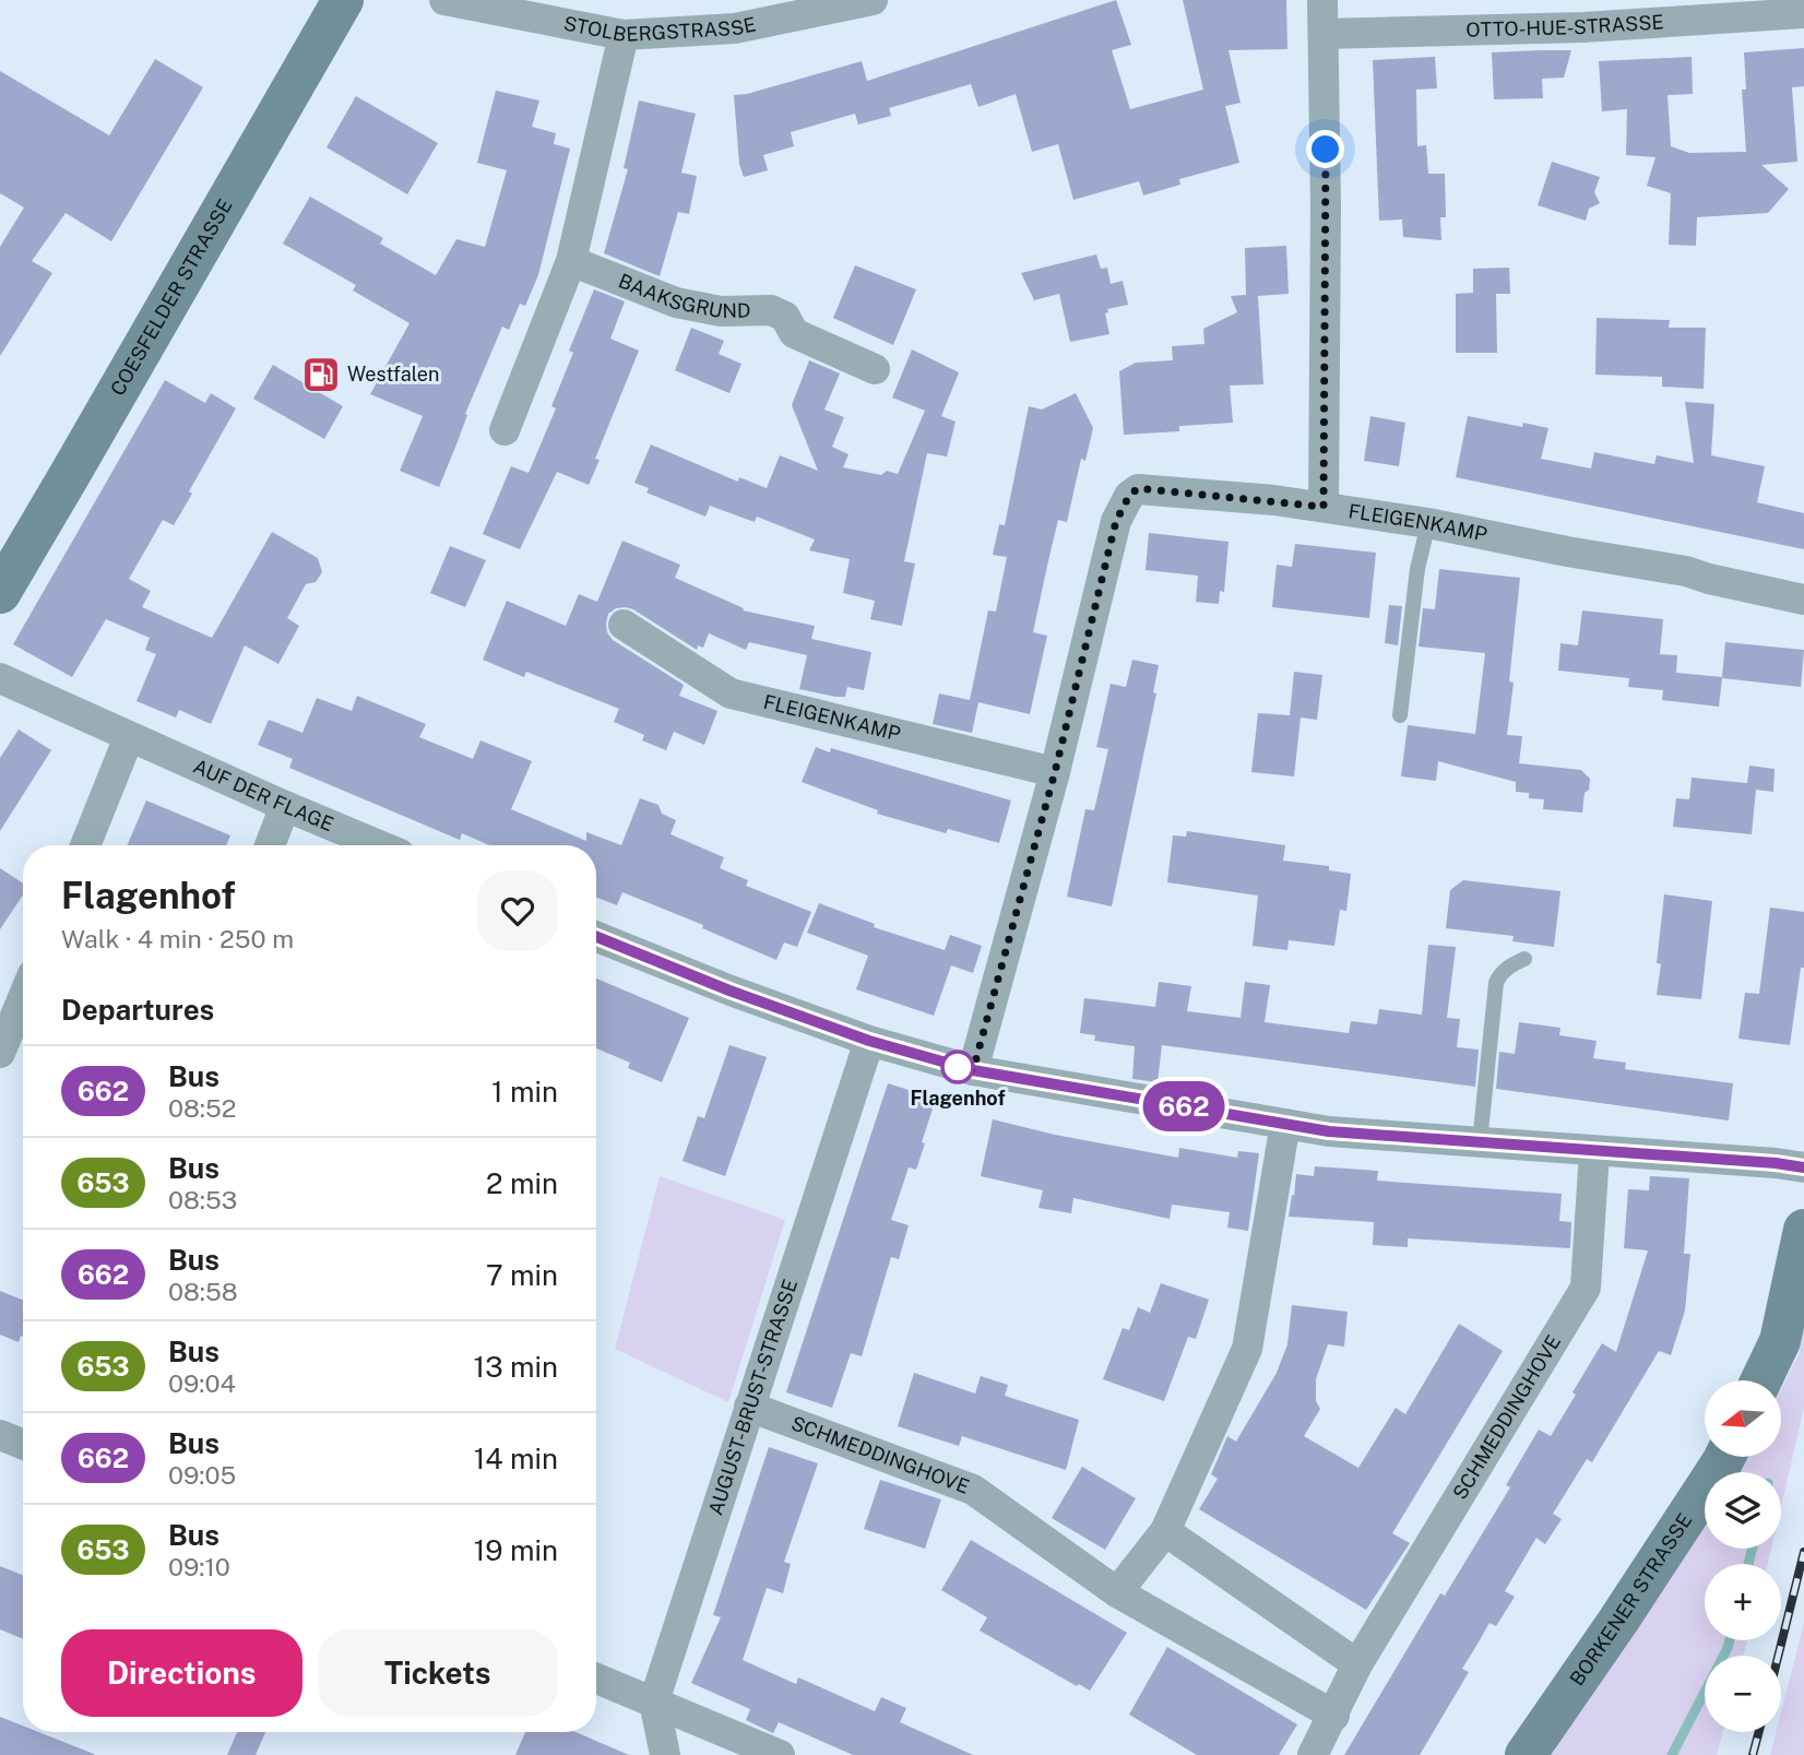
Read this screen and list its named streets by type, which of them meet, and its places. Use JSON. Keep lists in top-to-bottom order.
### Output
{
  "streets": {
    "street": [
      "STOLBERGSTRASSE",
      "OTTO-HUE-STRASSE",
      "BAAKSGRUND",
      "COESFELDER STRASSE",
      "FLEIGENKAMP",
      "AUF DER FLAGE",
      "AUGUST-BRUST-STRASSE",
      "SCHMEDDINGHOVE",
      "BORKENER STRASSE"
    ]
  },
  "crossings": [
    ["AUGUST-BRUST-STRASSE", "SCHMEDDINGHOVE"]
  ],
  "places": {
    "fuel station": ["Westfalen"],
    "other": ["Flagenhof"]
  },
  "lines": ["bus line 662"],
  "north": "left",
  "page": {
    "on_map": "662",
    "heading": [
      ["Flagenhof", "Walk · 4 min · 250 m"],
      "Departures"
    ],
    "list": [
      {
        "mark": "662",
        "name": "Bus",
        "note": "08:52",
        "value": "1 min"
      },
      {
        "mark": "653",
        "name": "Bus",
        "note": "08:53",
        "value": "2 min"
      },
      {
        "mark": "662",
        "name": "Bus",
        "note": "08:58",
        "value": "7 min"
      },
      {
        "mark": "653",
        "name": "Bus",
        "note": "09:04",
        "value": "13 min"
      },
      {
        "mark": "662",
        "name": "Bus",
        "note": "09:05",
        "value": "14 min"
      },
      {
        "mark": "653",
        "name": "Bus",
        "note": "09:10",
        "value": "19 min"
      }
    ],
    "map_buttons": ["+", "−"],
    "buttons": ["Directions", "Tickets"]
  }
}
